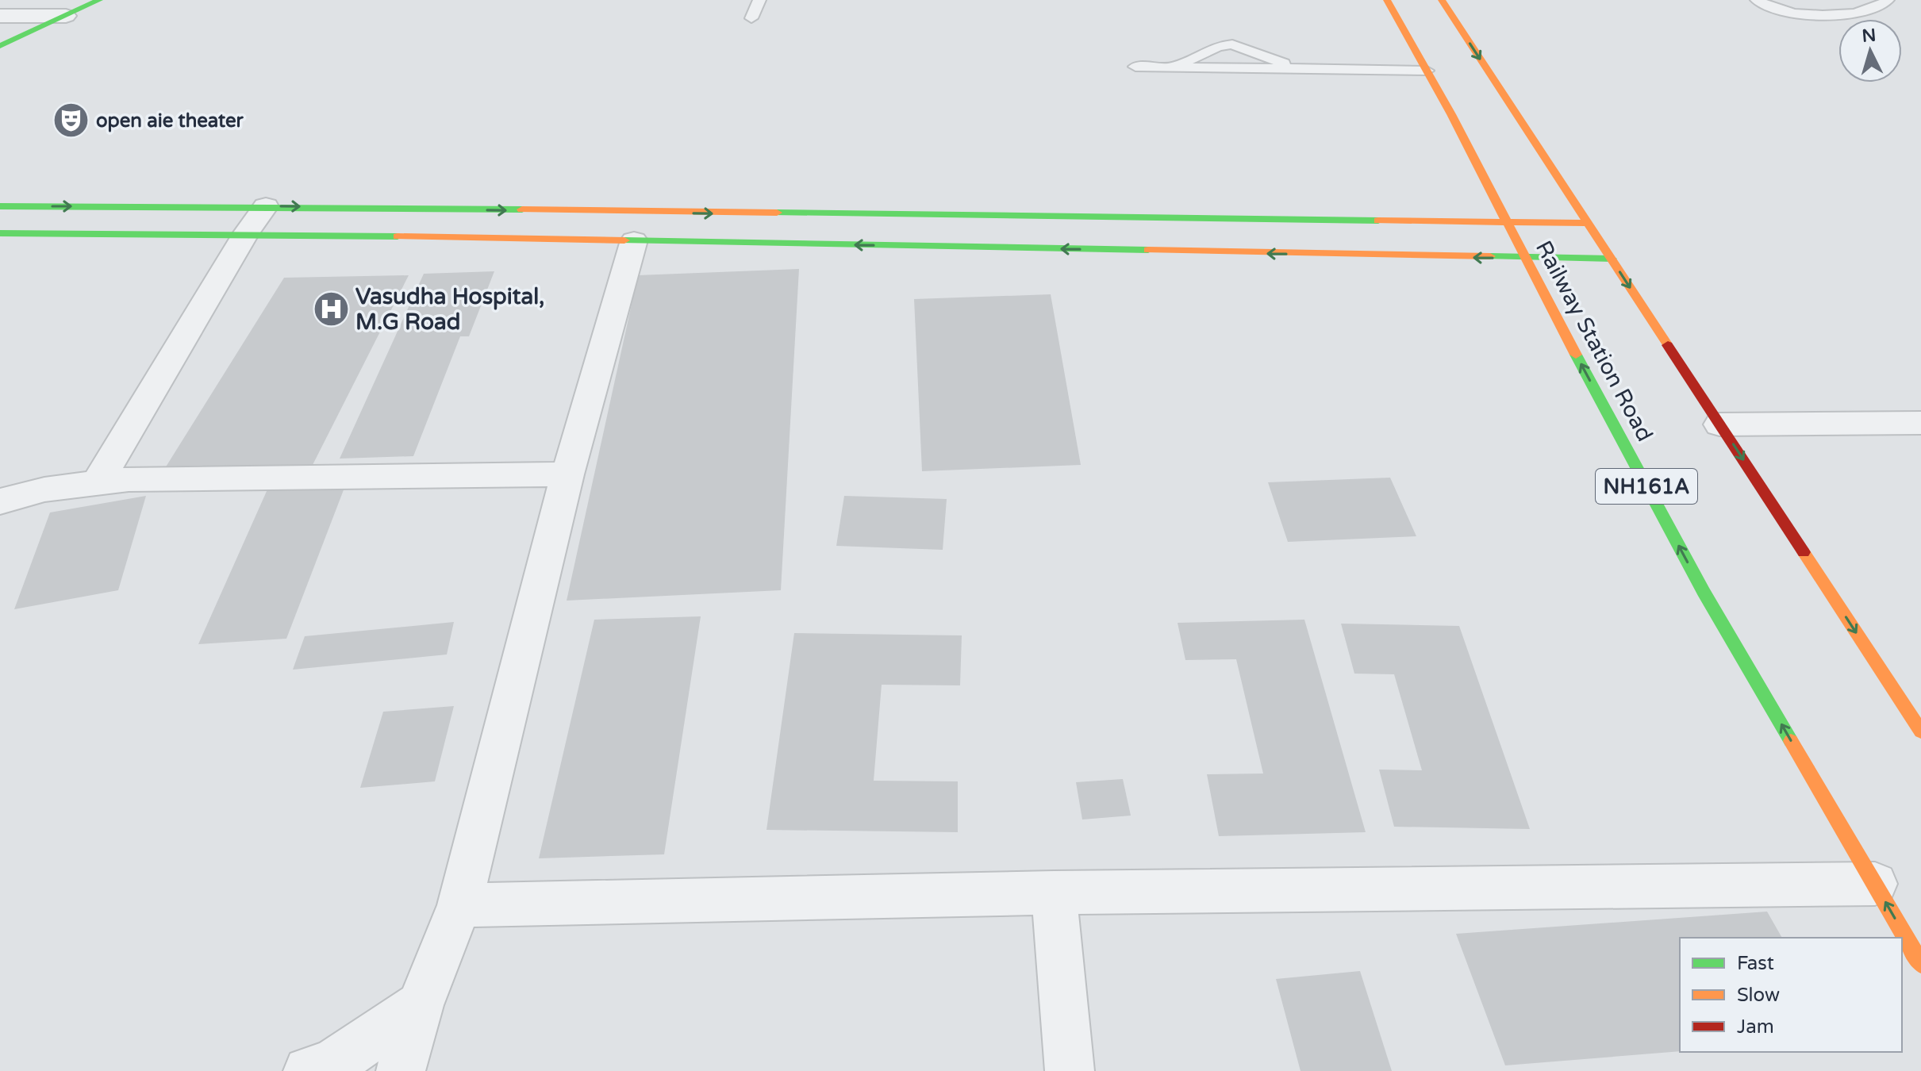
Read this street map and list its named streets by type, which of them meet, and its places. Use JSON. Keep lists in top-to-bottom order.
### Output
{
  "streets": {
    "main road": ["Railway Station Road", "NH161A"]
  },
  "places": {
    "theatre": ["open aie theater"],
    "hospital": ["Vasudha Hospital, M.G Road"]
  },
  "legend": ["Fast", "Slow", "Jam"],
  "north": "top"
}
